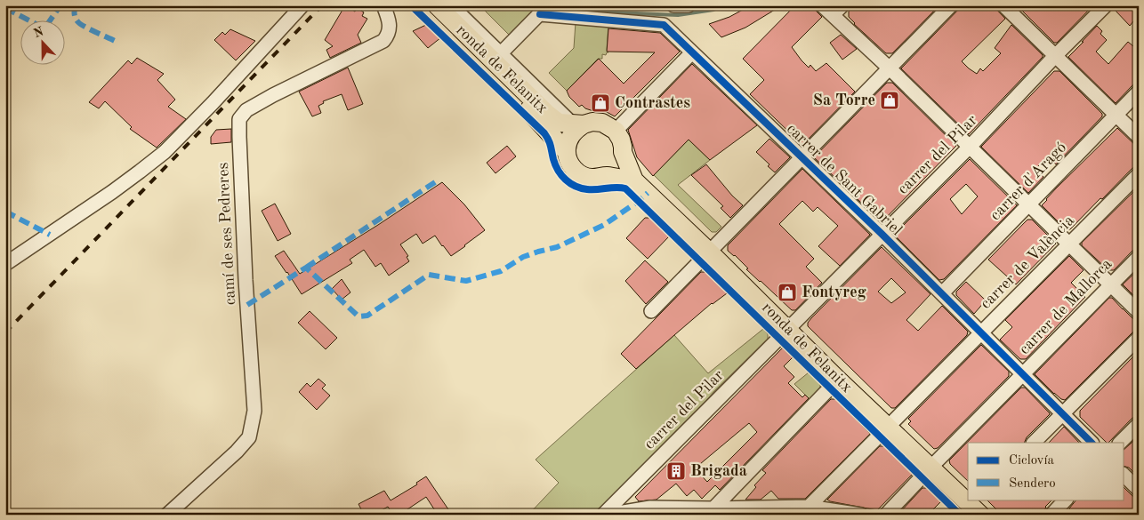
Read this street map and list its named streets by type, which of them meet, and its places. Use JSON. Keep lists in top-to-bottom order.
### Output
{
  "streets": {
    "main road": ["ronda de Felanitx"],
    "street": [
      "carrer del Pilar",
      "carrer de Sant Gabriel",
      "carrer d'Aragó",
      "camí de ses Pedreres",
      "carrer de València",
      "carrer de Mallorca"
    ]
  },
  "crossings": [
    ["ronda de Felanitx", "carrer del Pilar"],
    ["ronda de Felanitx", "carrer de València"],
    ["ronda de Felanitx", "carrer de Mallorca"],
    ["carrer del Pilar", "carrer de Sant Gabriel"],
    ["carrer de Sant Gabriel", "carrer d'Aragó"],
    ["carrer de Sant Gabriel", "carrer de València"],
    ["carrer de Sant Gabriel", "carrer de Mallorca"]
  ],
  "places": {
    "shop": ["Sa Torre", "Contrastes", "Fontyreg"],
    "building": ["Brigada"]
  },
  "legend": ["Ciclovía", "Sendero"],
  "north": "top"
}
